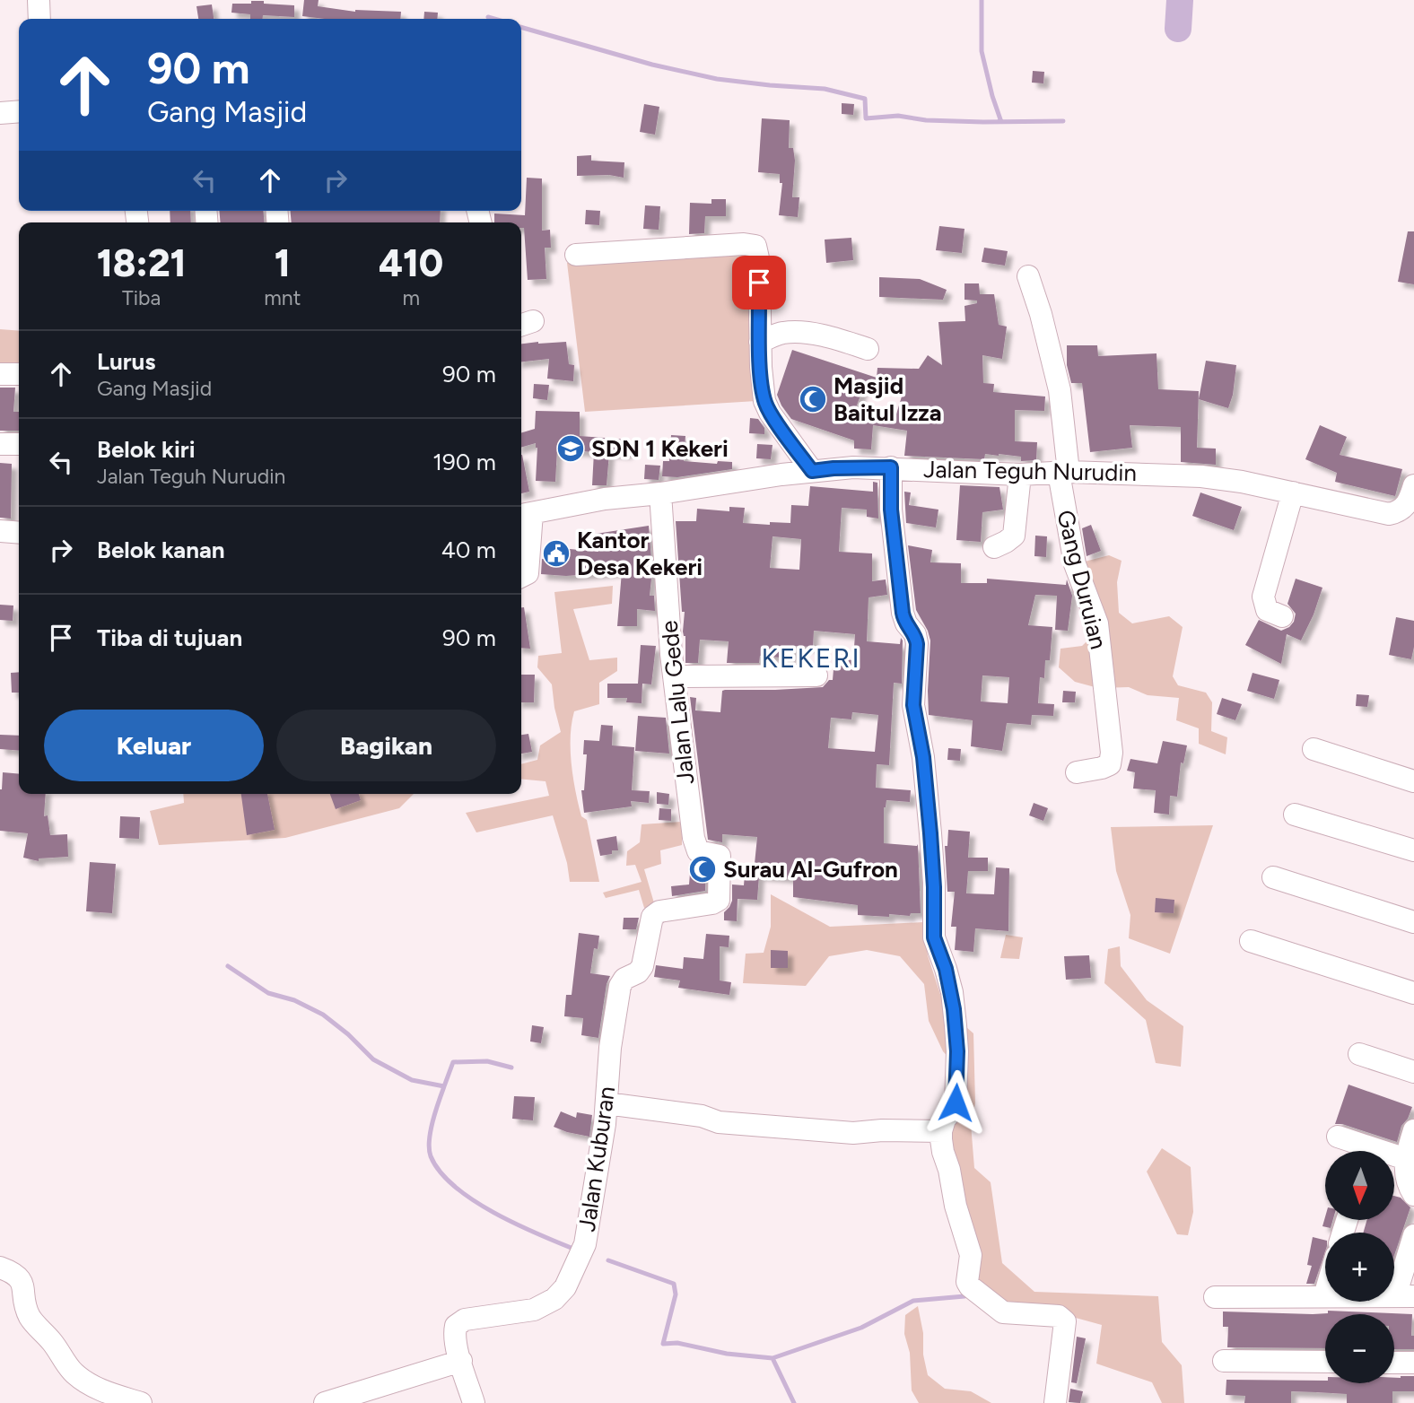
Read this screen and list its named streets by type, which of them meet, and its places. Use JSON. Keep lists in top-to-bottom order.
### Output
{
  "streets": {
    "street": [
      "Jalan Teguh Nurudin",
      "Gang Duruian",
      "Jalan Lalu Gede",
      "Jalan Kuburan"
    ]
  },
  "crossings": [
    ["Jalan Teguh Nurudin", "Gang Duruian"],
    ["Jalan Teguh Nurudin", "Jalan Lalu Gede"],
    ["Jalan Lalu Gede", "Jalan Kuburan"]
  ],
  "districts": ["KEKERI"],
  "places": {
    "mosque": ["Masjid Baitul Izza", "Surau Al-Gufron"],
    "school or university": ["SDN 1 Kekeri"],
    "public building": ["Kantor Desa Kekeri"]
  },
  "north": "bottom",
  "page": {
    "turn": ["90 m", "Gang Masjid"],
    "eta": [
      "18:21",
      "Tiba",
      "1",
      "mnt",
      "410",
      "m"
    ],
    "list": [
      {
        "name": "Lurus",
        "note": "Gang Masjid",
        "value": "90 m"
      },
      {
        "name": "Belok kiri",
        "note": "Jalan Teguh Nurudin",
        "value": "190 m"
      },
      {
        "name": "Belok kanan",
        "value": "40 m"
      },
      {
        "name": "Tiba di tujuan",
        "value": "90 m"
      }
    ],
    "buttons": ["Keluar", "Bagikan"],
    "map_buttons": ["+", "−"]
  }
}
